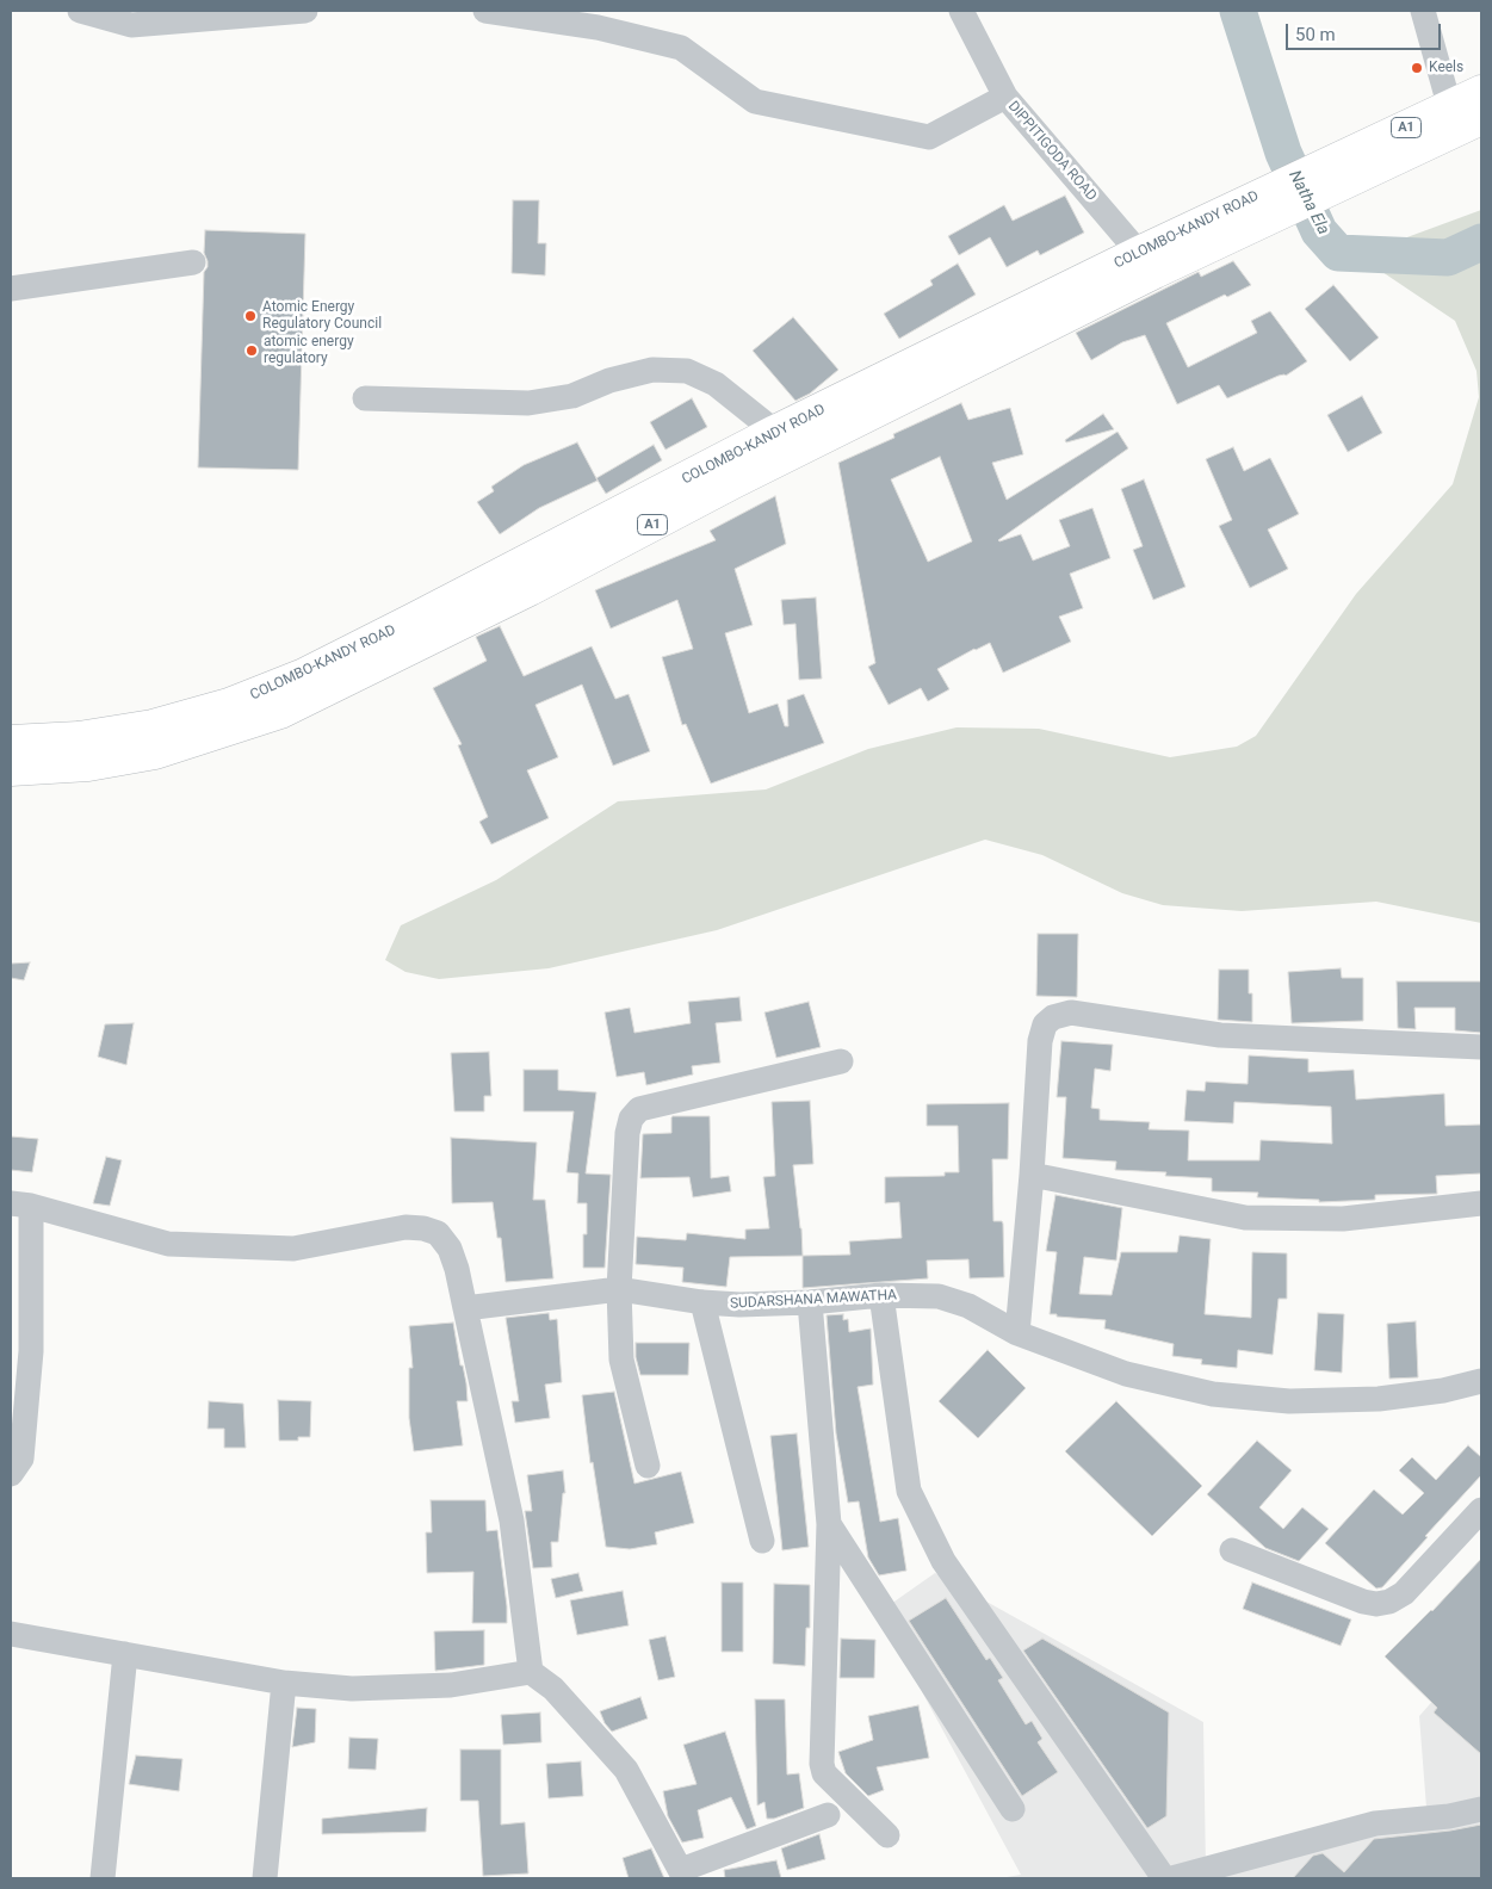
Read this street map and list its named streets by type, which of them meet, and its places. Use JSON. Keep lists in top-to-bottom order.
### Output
{
  "streets": {
    "highway": ["A1", "COLOMBO-KANDY ROAD"],
    "street": ["DIPPITIGODA ROAD", "SUDARSHANA MAWATHA"]
  },
  "crossings": [
    ["DIPPITIGODA ROAD", "COLOMBO-KANDY ROAD"]
  ],
  "water": ["Natha Ela"],
  "places": ["Keels", "Atomic Energy Regulatory Council", "atomic energy regulatory"],
  "scale_bar": "50 m"
}
